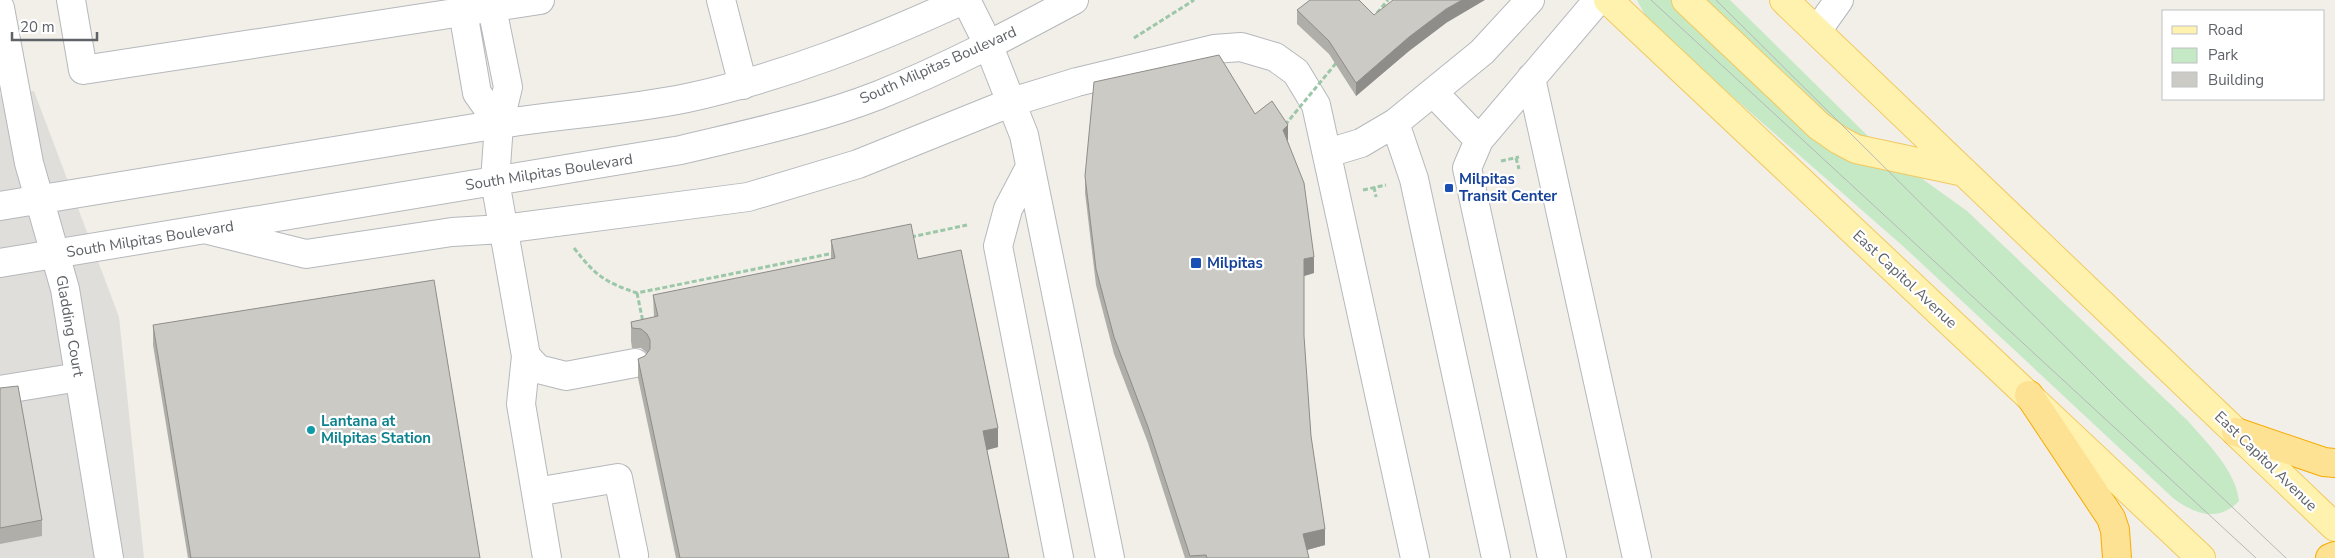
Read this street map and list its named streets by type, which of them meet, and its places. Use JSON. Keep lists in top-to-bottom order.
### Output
{
  "streets": {
    "main road": ["East Capitol Avenue"],
    "street": ["South Milpitas Boulevard", "Gladding Court"]
  },
  "crossings": [
    ["South Milpitas Boulevard", "Gladding Court"]
  ],
  "places": {
    "transit": ["Milpitas Transit Center", "Milpitas"],
    "other": ["Lantana at Milpitas Station"]
  },
  "legend": ["Road", "Park", "Building"],
  "scale_bar": "20 m"
}
